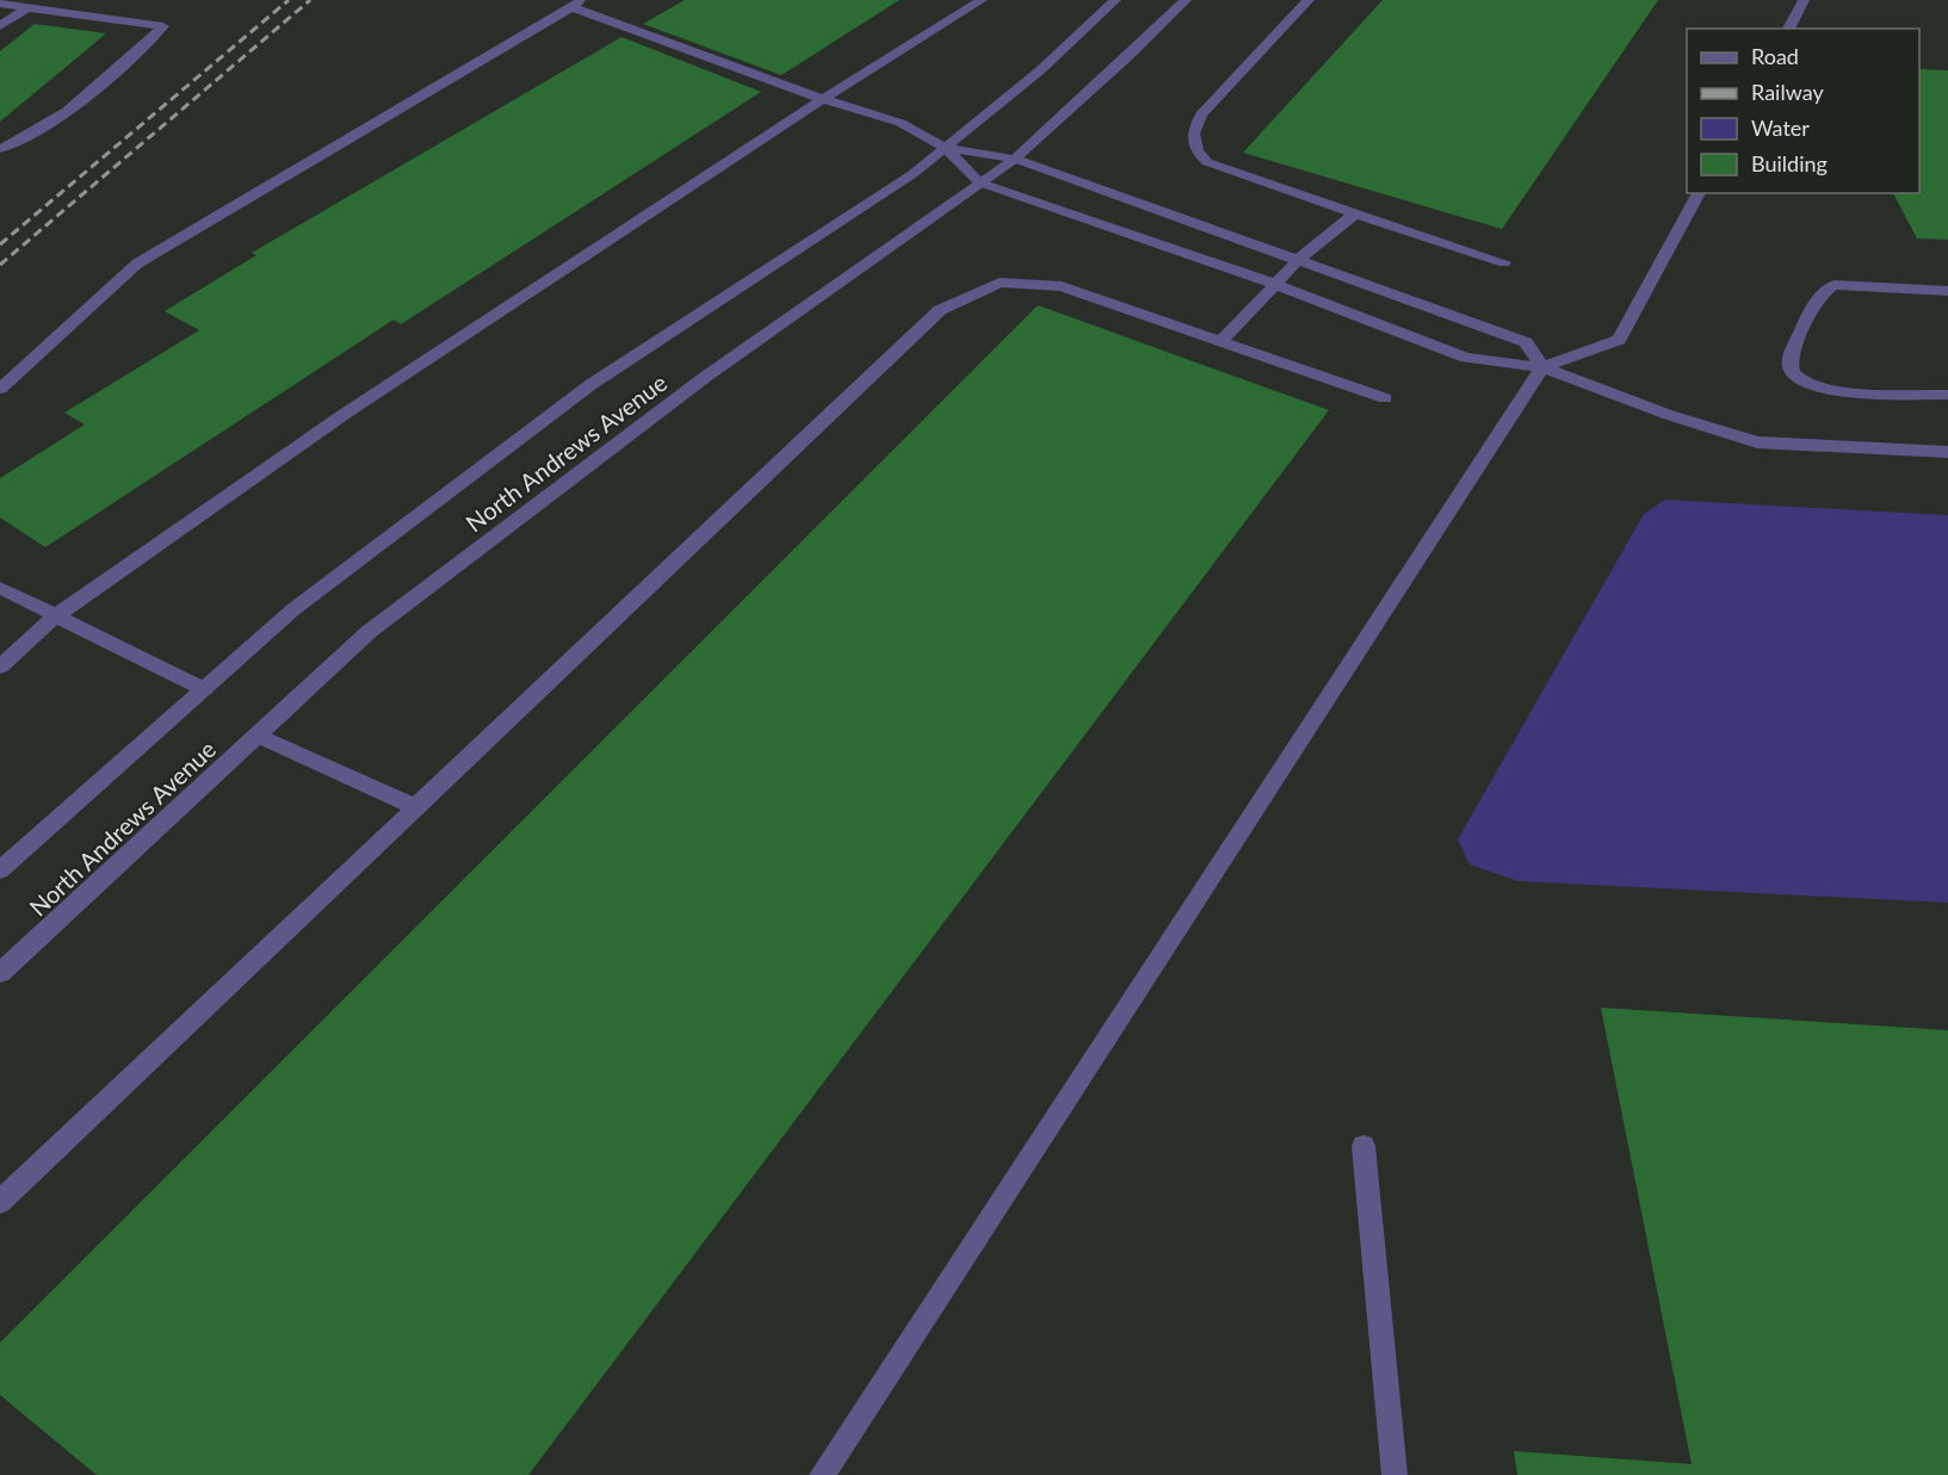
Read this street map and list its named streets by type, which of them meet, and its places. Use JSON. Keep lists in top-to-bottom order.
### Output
{
  "streets": {
    "street": ["North Andrews Avenue"]
  },
  "legend": [
    "Road",
    "Railway",
    "Water",
    "Building"
  ]
}
